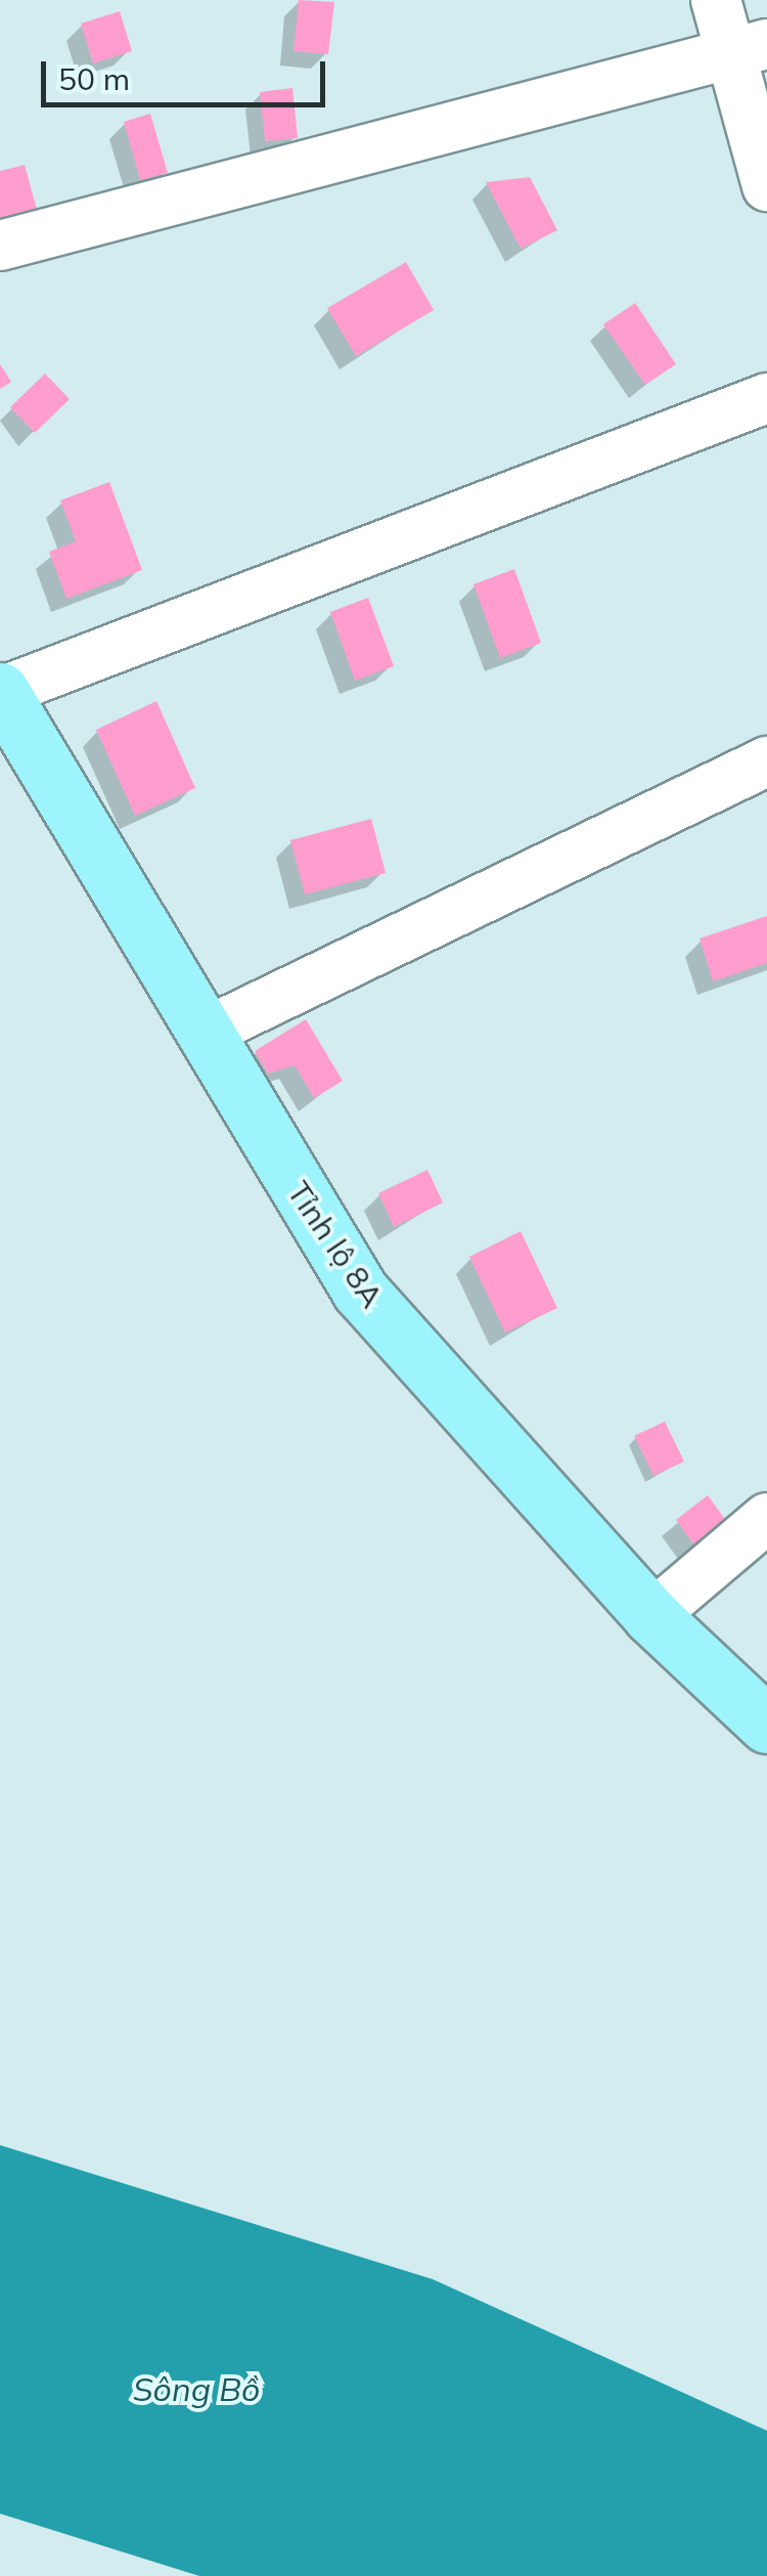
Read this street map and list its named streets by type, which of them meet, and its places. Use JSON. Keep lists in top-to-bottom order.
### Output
{
  "streets": {
    "main road": ["Tỉnh lộ 8A"]
  },
  "water": ["Sông Bồ"],
  "scale_bar": "50 m"
}
